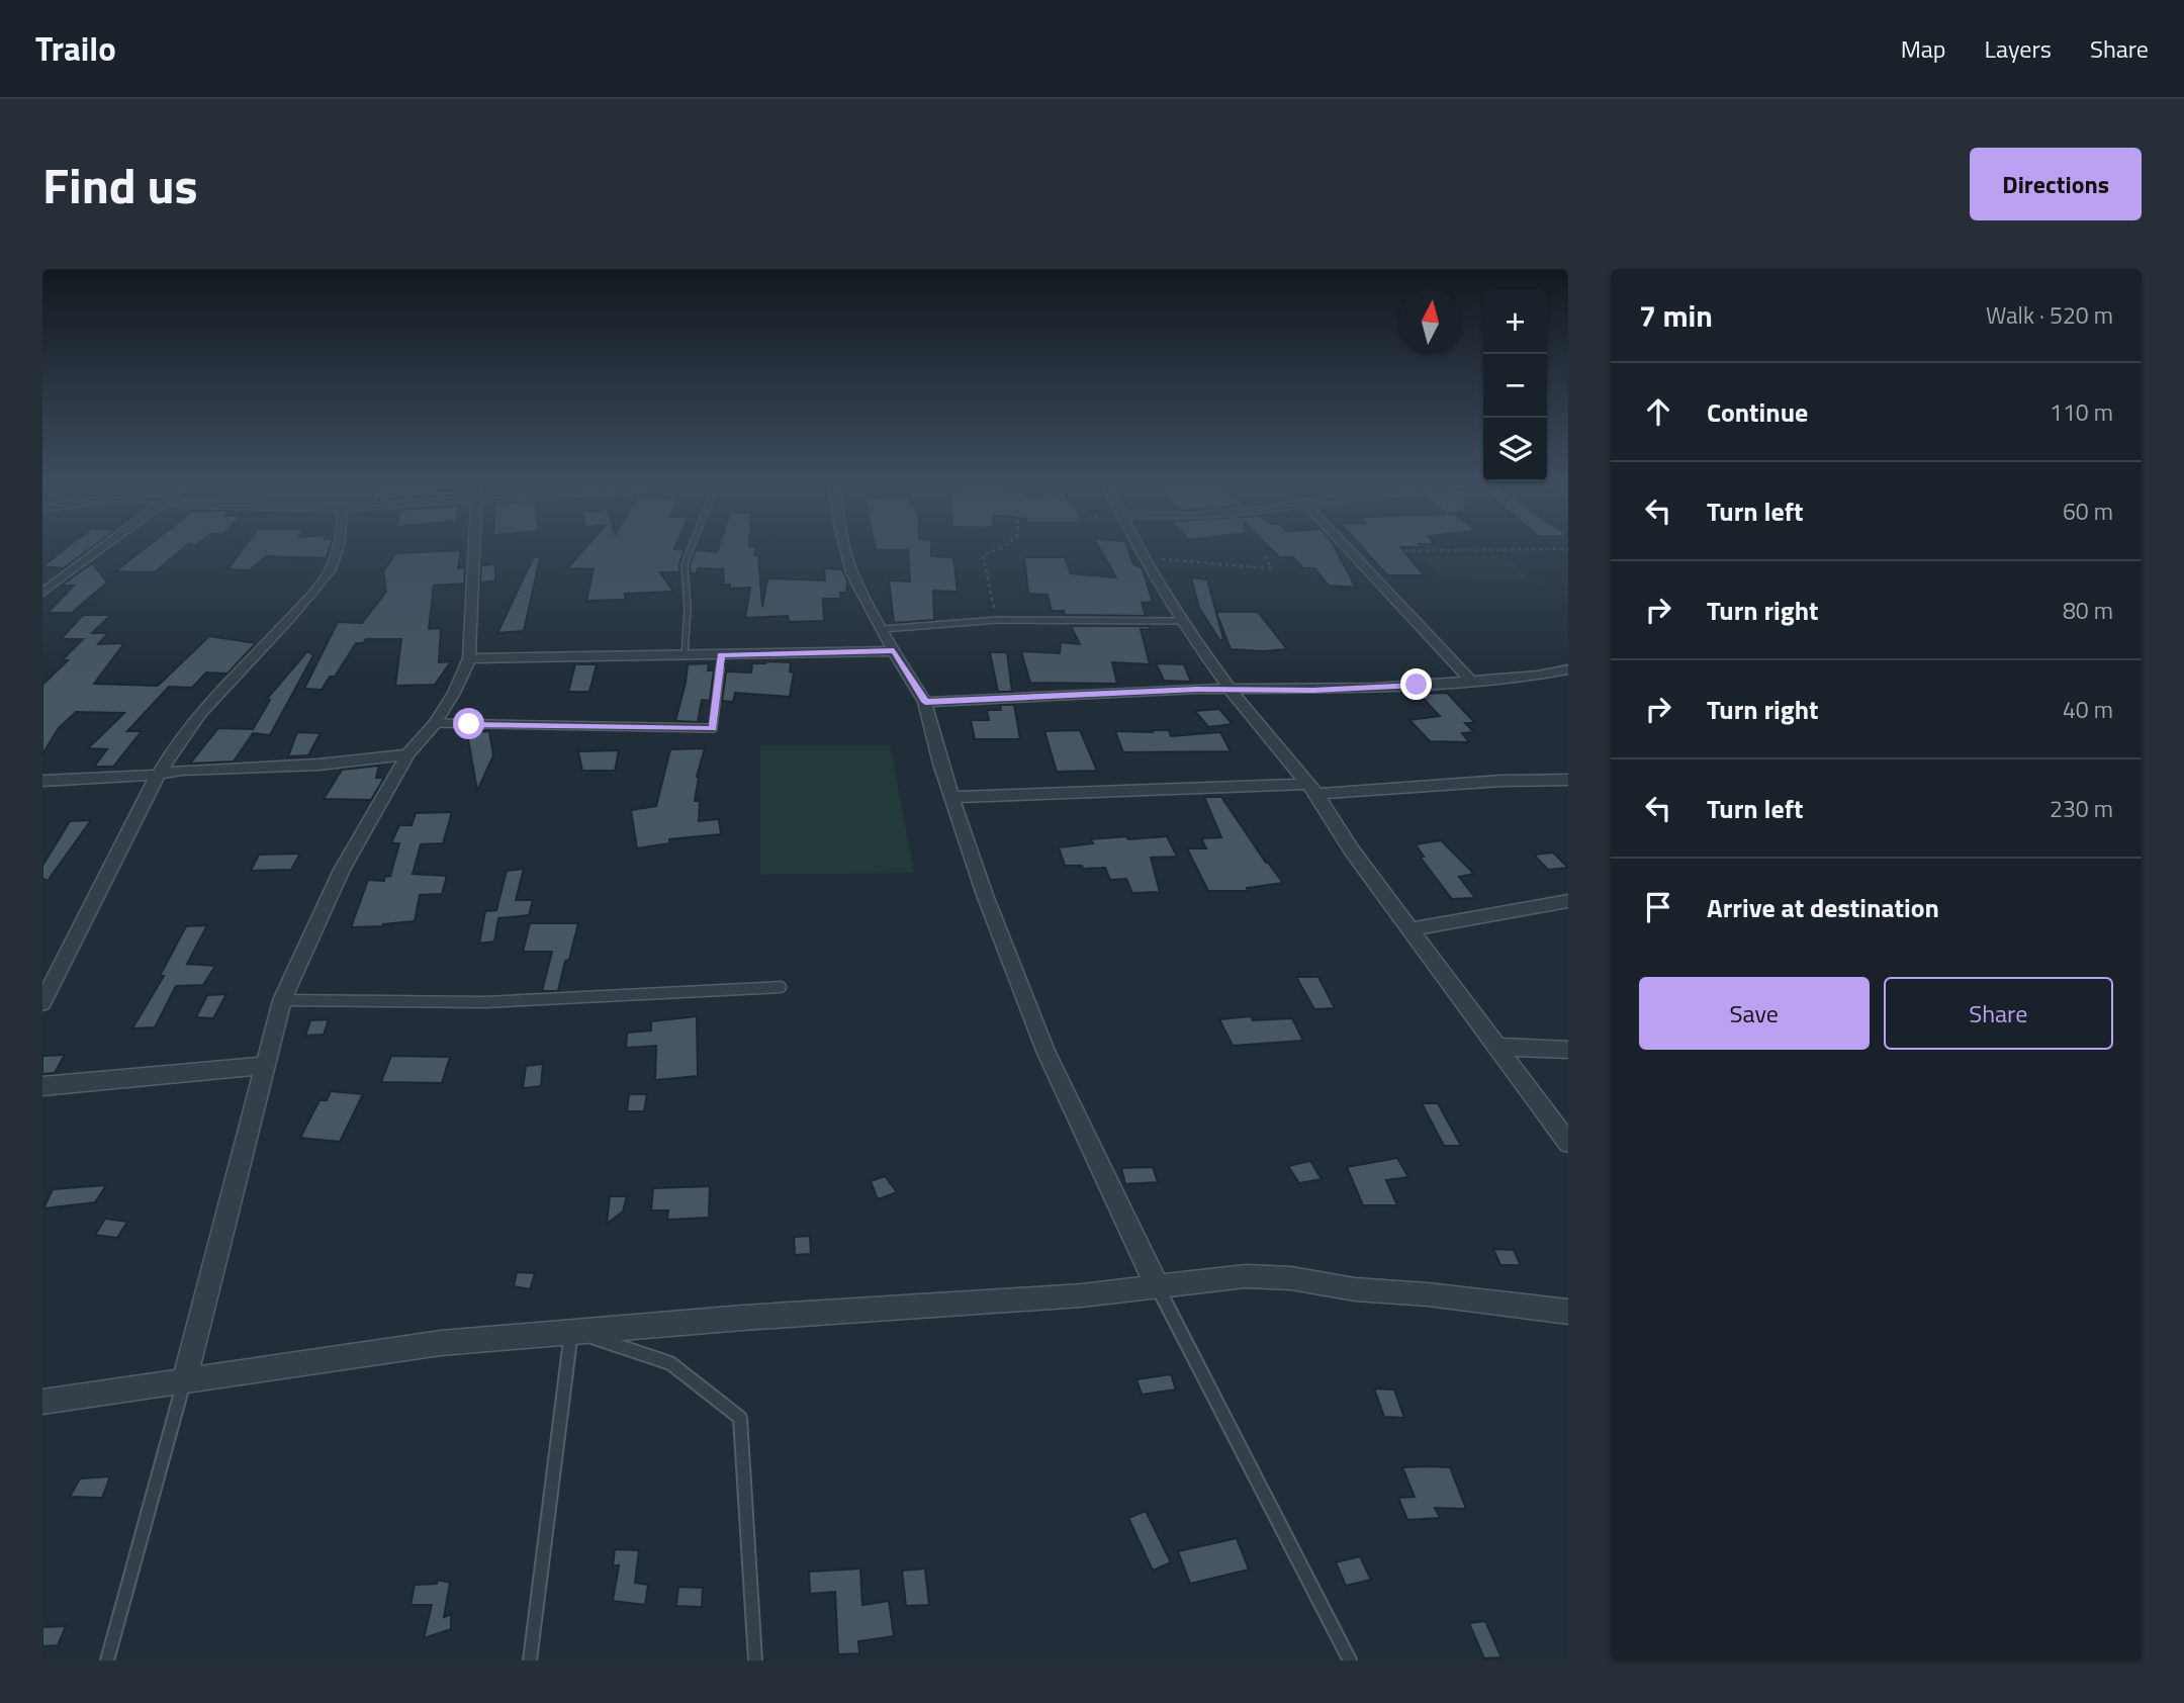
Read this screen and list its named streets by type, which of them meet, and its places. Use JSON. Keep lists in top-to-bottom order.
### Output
{
  "north": "top",
  "page": {
    "header": "Trailo",
    "nav": ["Map", "Layers", "Share"],
    "title": "Find us",
    "buttons": [
      "Directions",
      ["Save", "Share"]
    ],
    "heading": ["7 min", "Walk · 520 m"],
    "map_buttons": ["+", "−"],
    "list": [
      ["Continue", "110 m"],
      ["Turn left", "60 m"],
      ["Turn right", "80 m"],
      ["Turn right", "40 m"],
      ["Turn left", "230 m"],
      "Arrive at destination"
    ]
  }
}
